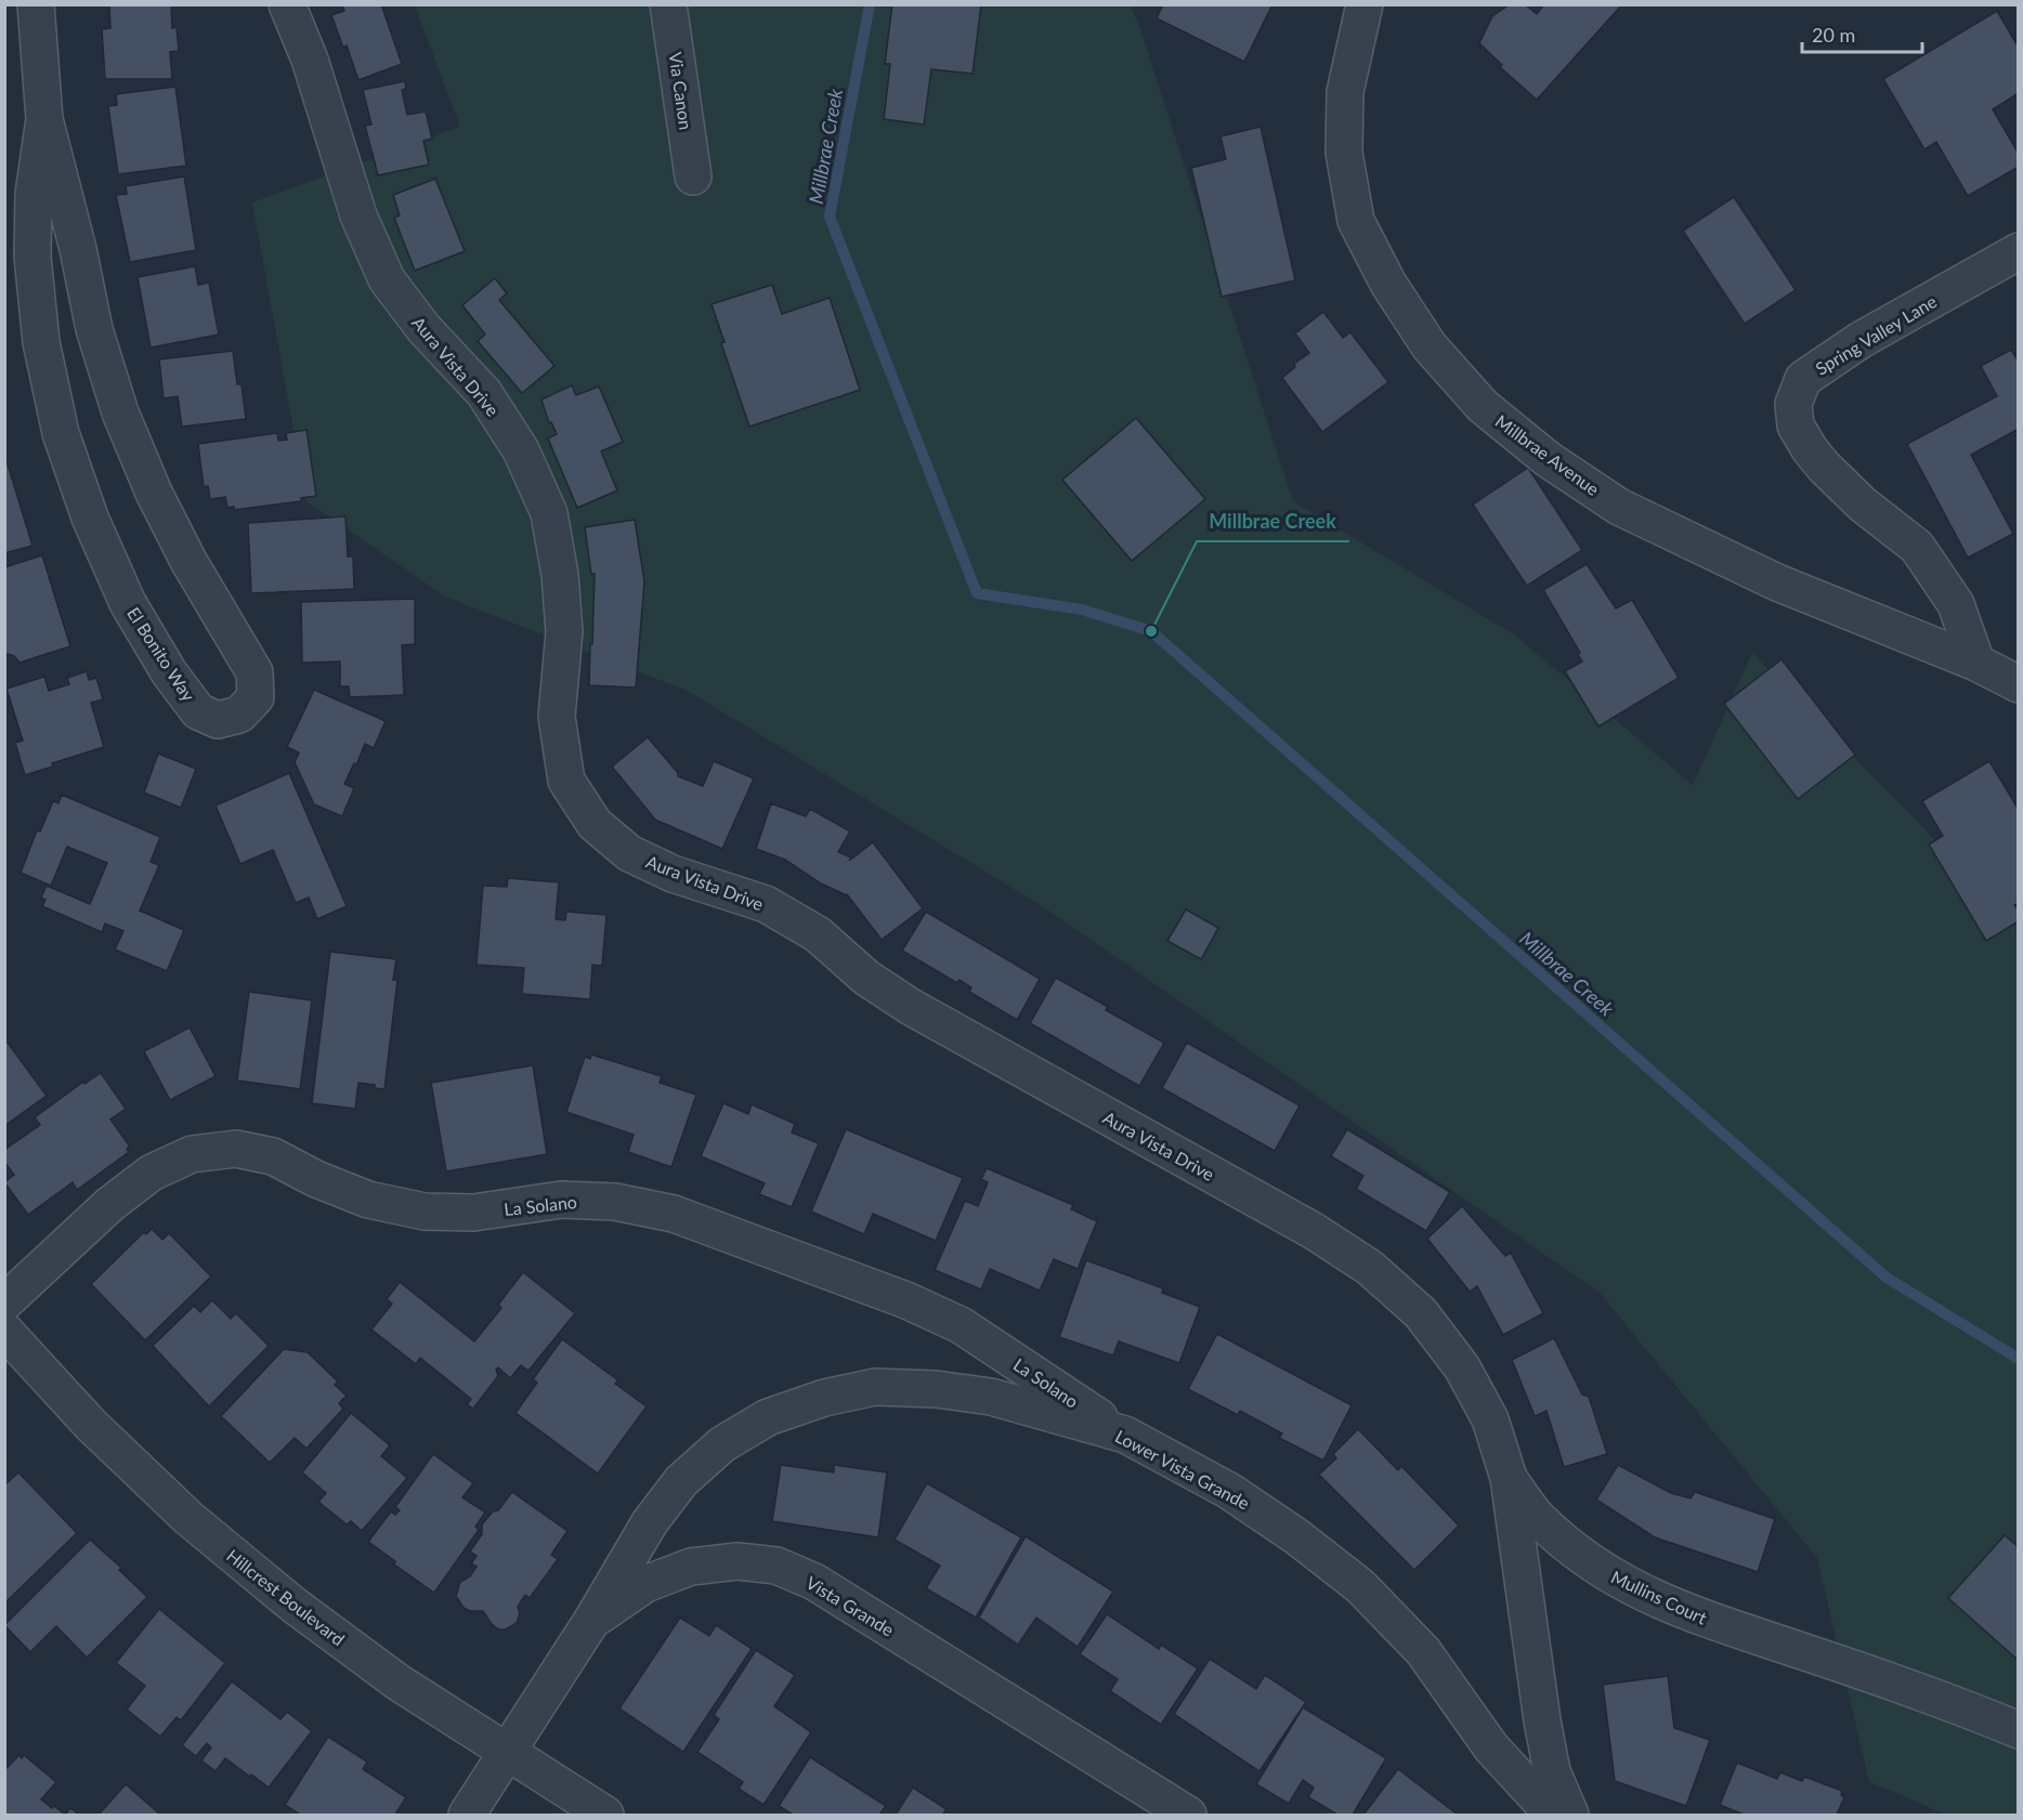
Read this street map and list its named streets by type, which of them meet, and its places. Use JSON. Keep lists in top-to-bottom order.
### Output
{
  "streets": {
    "street": [
      "Via Canon",
      "Spring Valley Lane",
      "Aura Vista Drive",
      "Millbrae Avenue",
      "El Bonito Way",
      "La Solano",
      "Lower Vista Grande",
      "Hillcrest Boulevard",
      "Mullins Court",
      "Vista Grande"
    ]
  },
  "crossings": [
    ["Spring Valley Lane", "Millbrae Avenue"],
    ["Aura Vista Drive", "Mullins Court"],
    ["La Solano", "Lower Vista Grande"],
    ["Lower Vista Grande", "Vista Grande"],
    ["Hillcrest Boulevard", "Vista Grande"]
  ],
  "water": ["Millbrae Creek"],
  "places": ["Millbrae Creek"],
  "scale_bar": "20 m"
}
